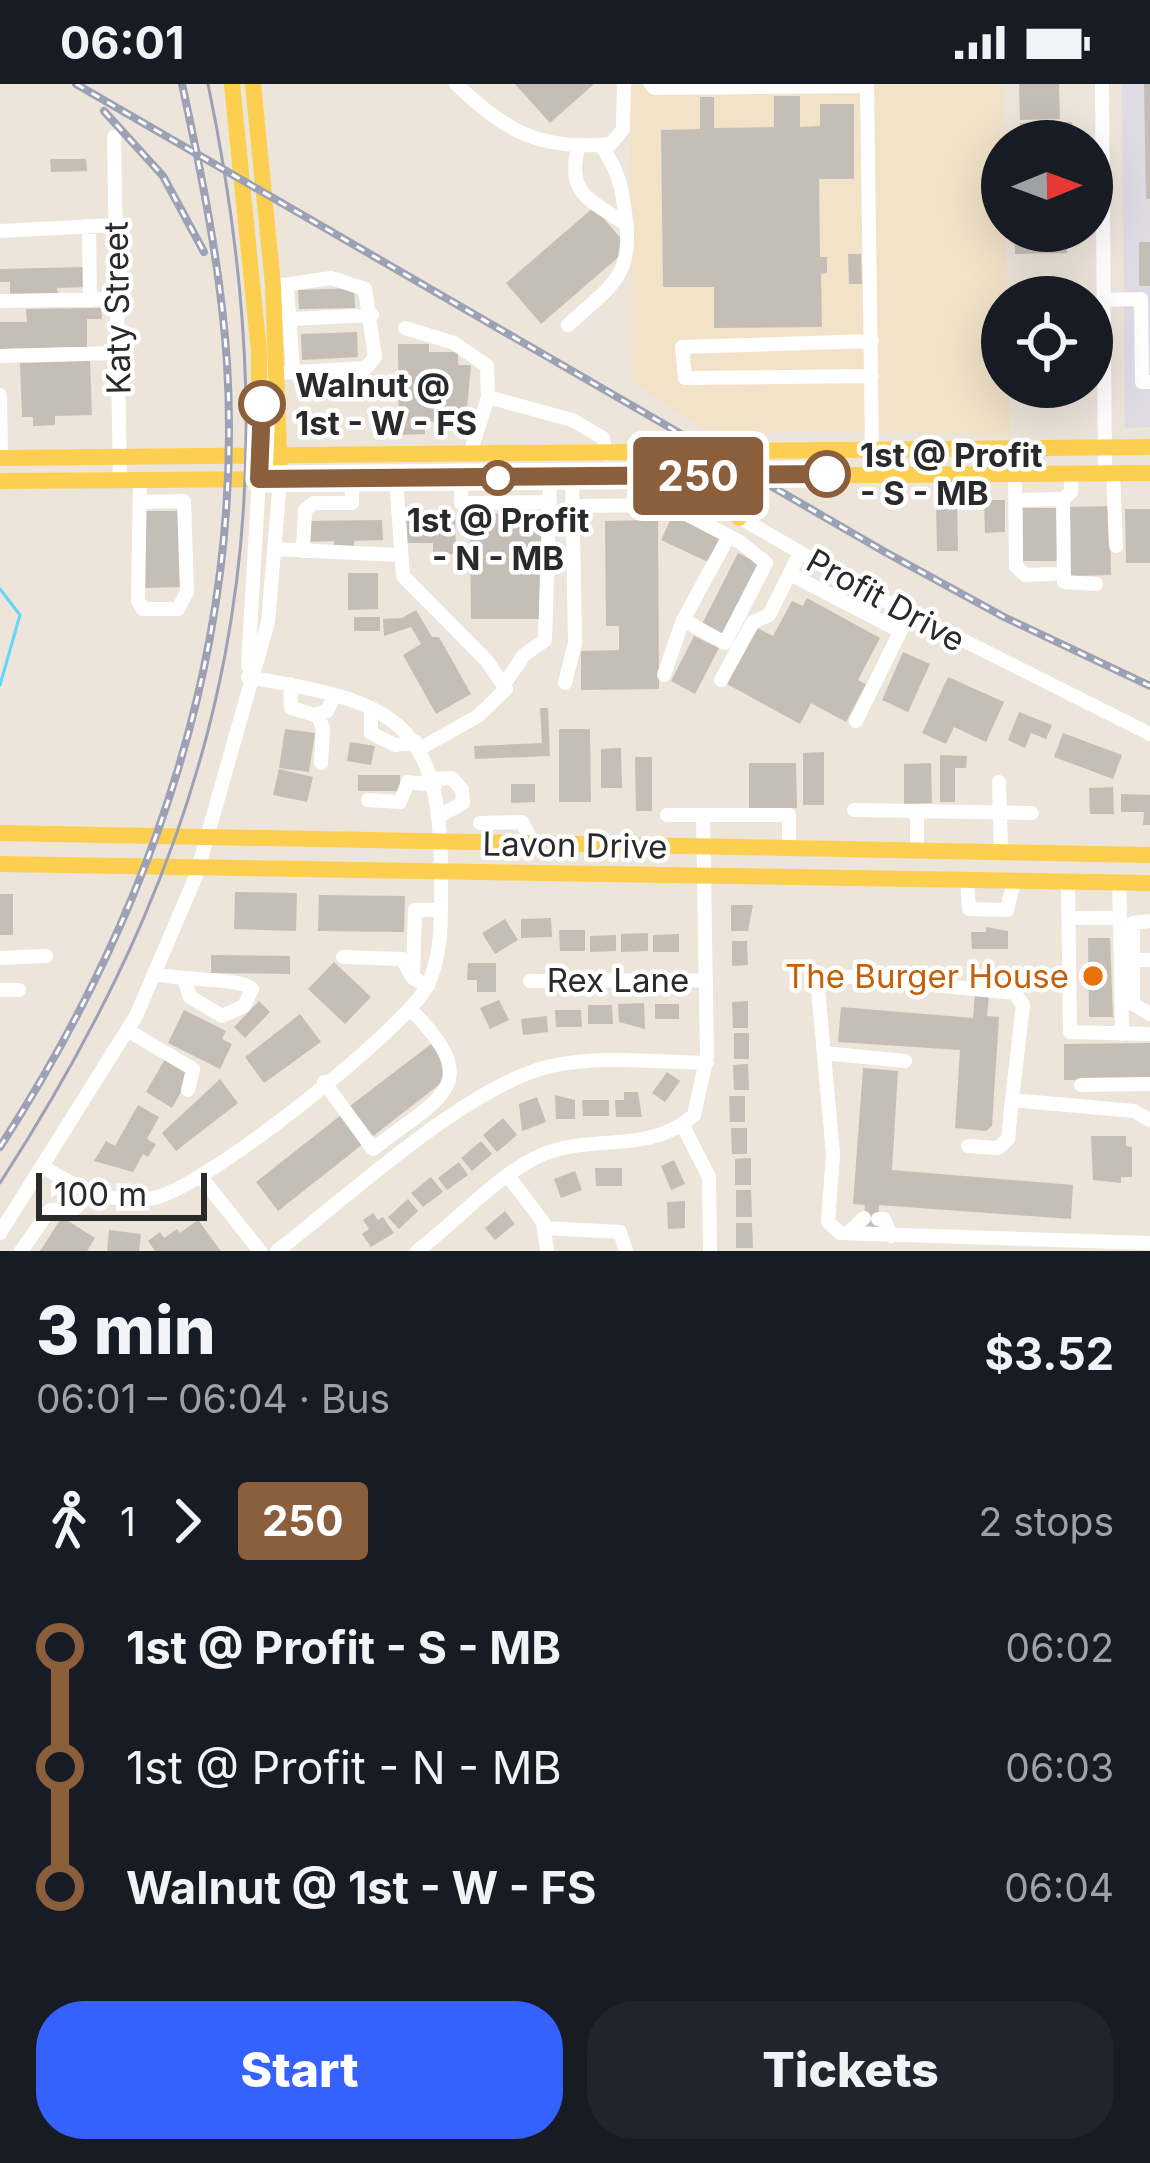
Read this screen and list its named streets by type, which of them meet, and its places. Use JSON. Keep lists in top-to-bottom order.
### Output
{
  "streets": {
    "main road": ["Lavon Drive"],
    "street": ["Katy Street", "Profit Drive", "Rex Lane"]
  },
  "places": [
    "Walnut @ 1st - W - FS",
    "1st @ Profit - S - MB",
    "1st @ Profit - N - MB",
    "The Burger House"
  ],
  "lines": ["bus line 250"],
  "scale_bar": "100 m",
  "north": "right",
  "page": {
    "status": "06:01",
    "on_map": "250",
    "scale": "100 m",
    "heading": ["3 min", "06:01 – 06:04 · Bus", "$3.52"],
    "legs": ["1", "250", "2 stops"],
    "list": [
      {
        "name": "1st @ Profit - S - MB",
        "value": "06:02"
      },
      {
        "name": "1st @ Profit - N - MB",
        "value": "06:03"
      },
      {
        "name": "Walnut @ 1st - W - FS",
        "value": "06:04"
      }
    ],
    "buttons": ["Start", "Tickets"]
  }
}
